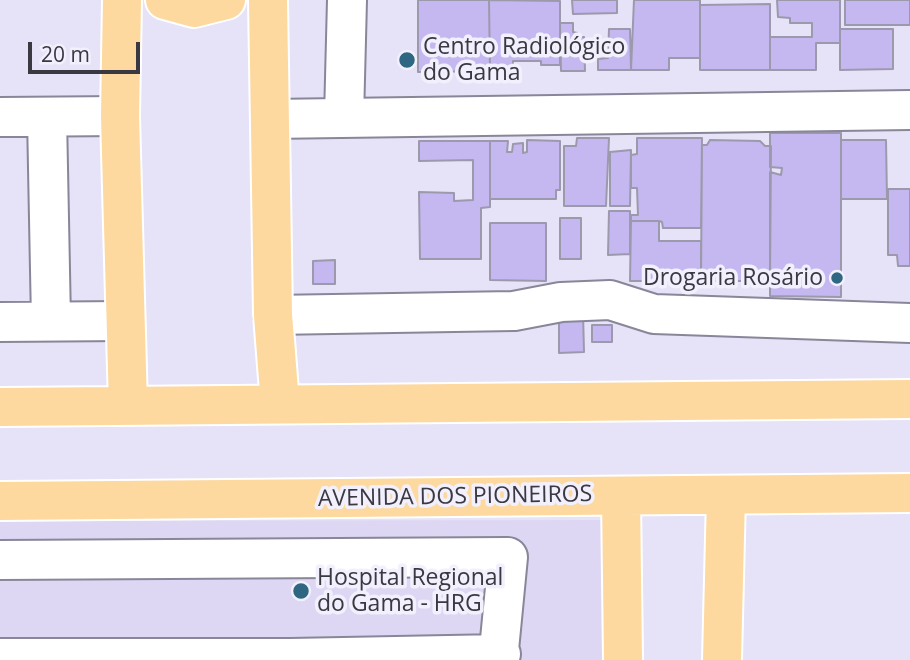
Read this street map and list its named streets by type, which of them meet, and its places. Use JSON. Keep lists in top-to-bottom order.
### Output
{
  "streets": {
    "main road": ["AVENIDA DOS PIONEIROS"]
  },
  "places": ["Centro Radiológico do Gama", "Drogaria Rosário", "Hospital Regional do Gama - HRG"],
  "scale_bar": "20 m"
}
